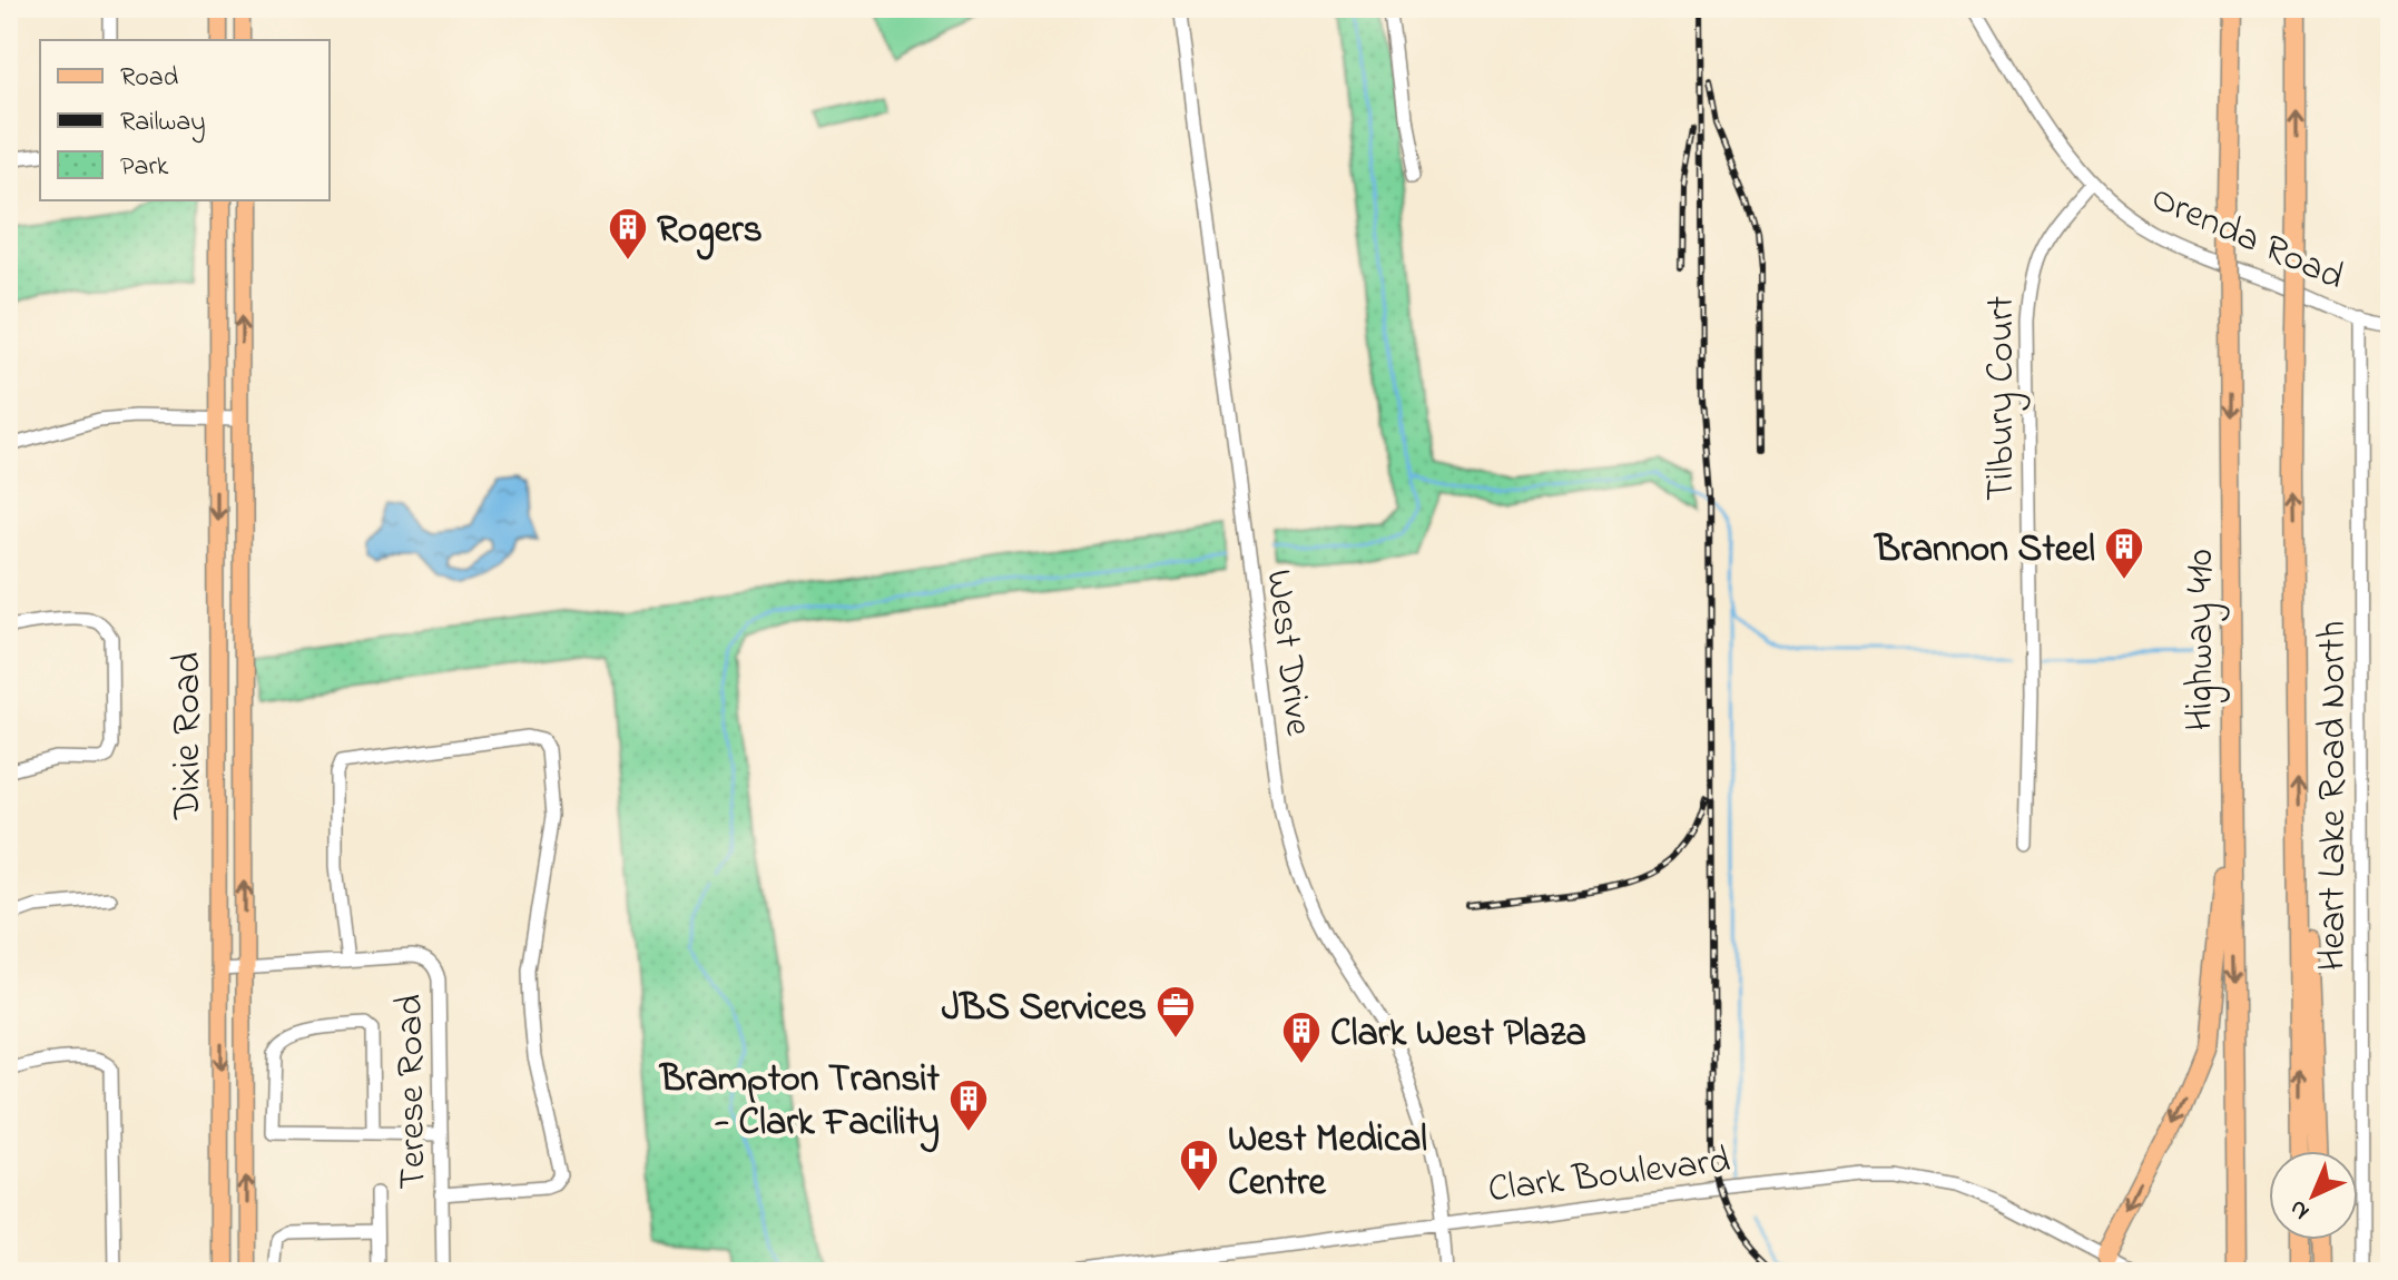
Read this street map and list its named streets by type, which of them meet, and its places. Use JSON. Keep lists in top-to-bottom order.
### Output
{
  "streets": {
    "highway": ["Highway 410"],
    "main road": ["Dixie Road"],
    "street": [
      "Orenda Road",
      "Tilbury Court",
      "West Drive",
      "Heart Lake Road North",
      "Terese Road",
      "Clark Boulevard"
    ]
  },
  "crossings": [
    ["Orenda Road", "Tilbury Court"],
    ["Orenda Road", "Heart Lake Road North"],
    ["West Drive", "Clark Boulevard"],
    ["Dixie Road", "Terese Road"]
  ],
  "places": {
    "building": [
      "Rogers",
      "Brannon Steel",
      "Clark West Plaza",
      "Brampton Transit - Clark Facility"
    ],
    "office": ["JBS Services"],
    "hospital": ["West Medical Centre"]
  },
  "legend": ["Road", "Railway", "Park"],
  "north": "bottom left"
}
